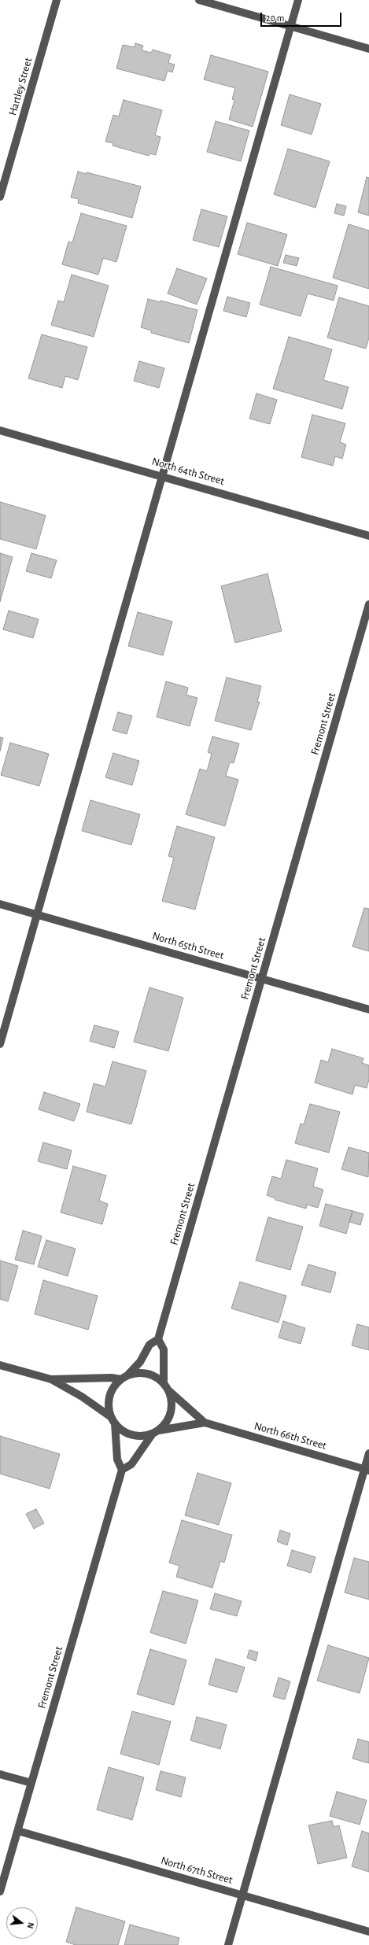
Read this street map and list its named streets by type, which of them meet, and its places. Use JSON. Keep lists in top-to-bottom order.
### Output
{
  "streets": {
    "street": [
      "Hartley Street",
      "North 64th Street",
      "Fremont Street",
      "North 65th Street",
      "North 66th Street",
      "North 67th Street"
    ]
  },
  "crossings": [
    ["Fremont Street", "North 65th Street"],
    ["Fremont Street", "North 67th Street"]
  ],
  "scale_bar": "20 m",
  "north": "right"
}
